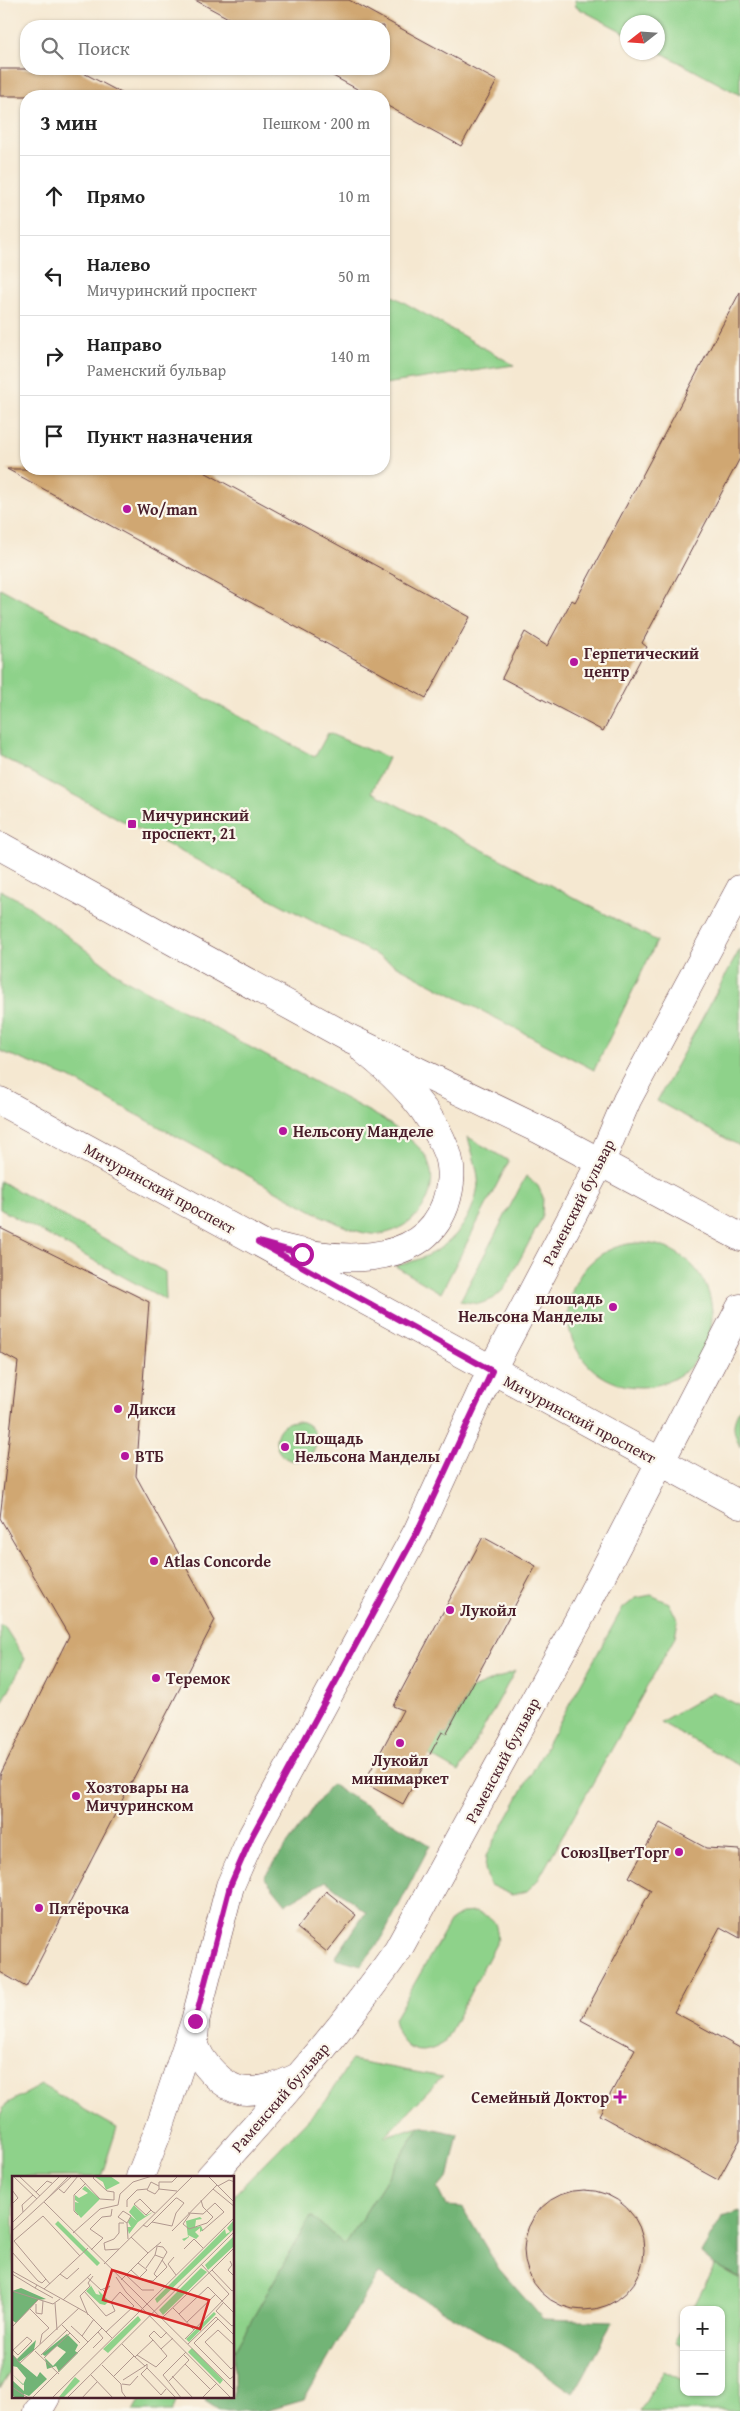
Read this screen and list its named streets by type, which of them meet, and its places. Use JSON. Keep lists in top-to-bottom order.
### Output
{
  "streets": {
    "street": ["Мичуринский проспект", "Раменский бульвар"]
  },
  "crossings": [
    ["Мичуринский проспект", "Раменский бульвар"]
  ],
  "places": {
    "other": [
      "Wo/man",
      "Герпетический центр",
      "Нельсону Манделе",
      "площадь Нельсона Манделы",
      "Дикси",
      "Площадь Нельсона Манделы",
      "ВТБ",
      "Atlas Concorde",
      "Лукойл",
      "Теремок",
      "Лукойл минимаркет",
      "Хозтовары на Мичуринском",
      "СоюзЦветТорг",
      "Пятёрочка"
    ],
    "transit": ["Мичуринский проспект, 21"],
    "health": ["Семейный Доктор"]
  },
  "north": "left",
  "page": {
    "search": "Поиск",
    "heading": ["3 мин", "Пешком · 200 m"],
    "list": [
      ["Прямо", "10 m"],
      ["Налево", "Мичуринский проспект", "50 m"],
      ["Направо", "Раменский бульвар", "140 m"],
      "Пункт назначения"
    ],
    "map_buttons": ["+", "−"]
  }
}
